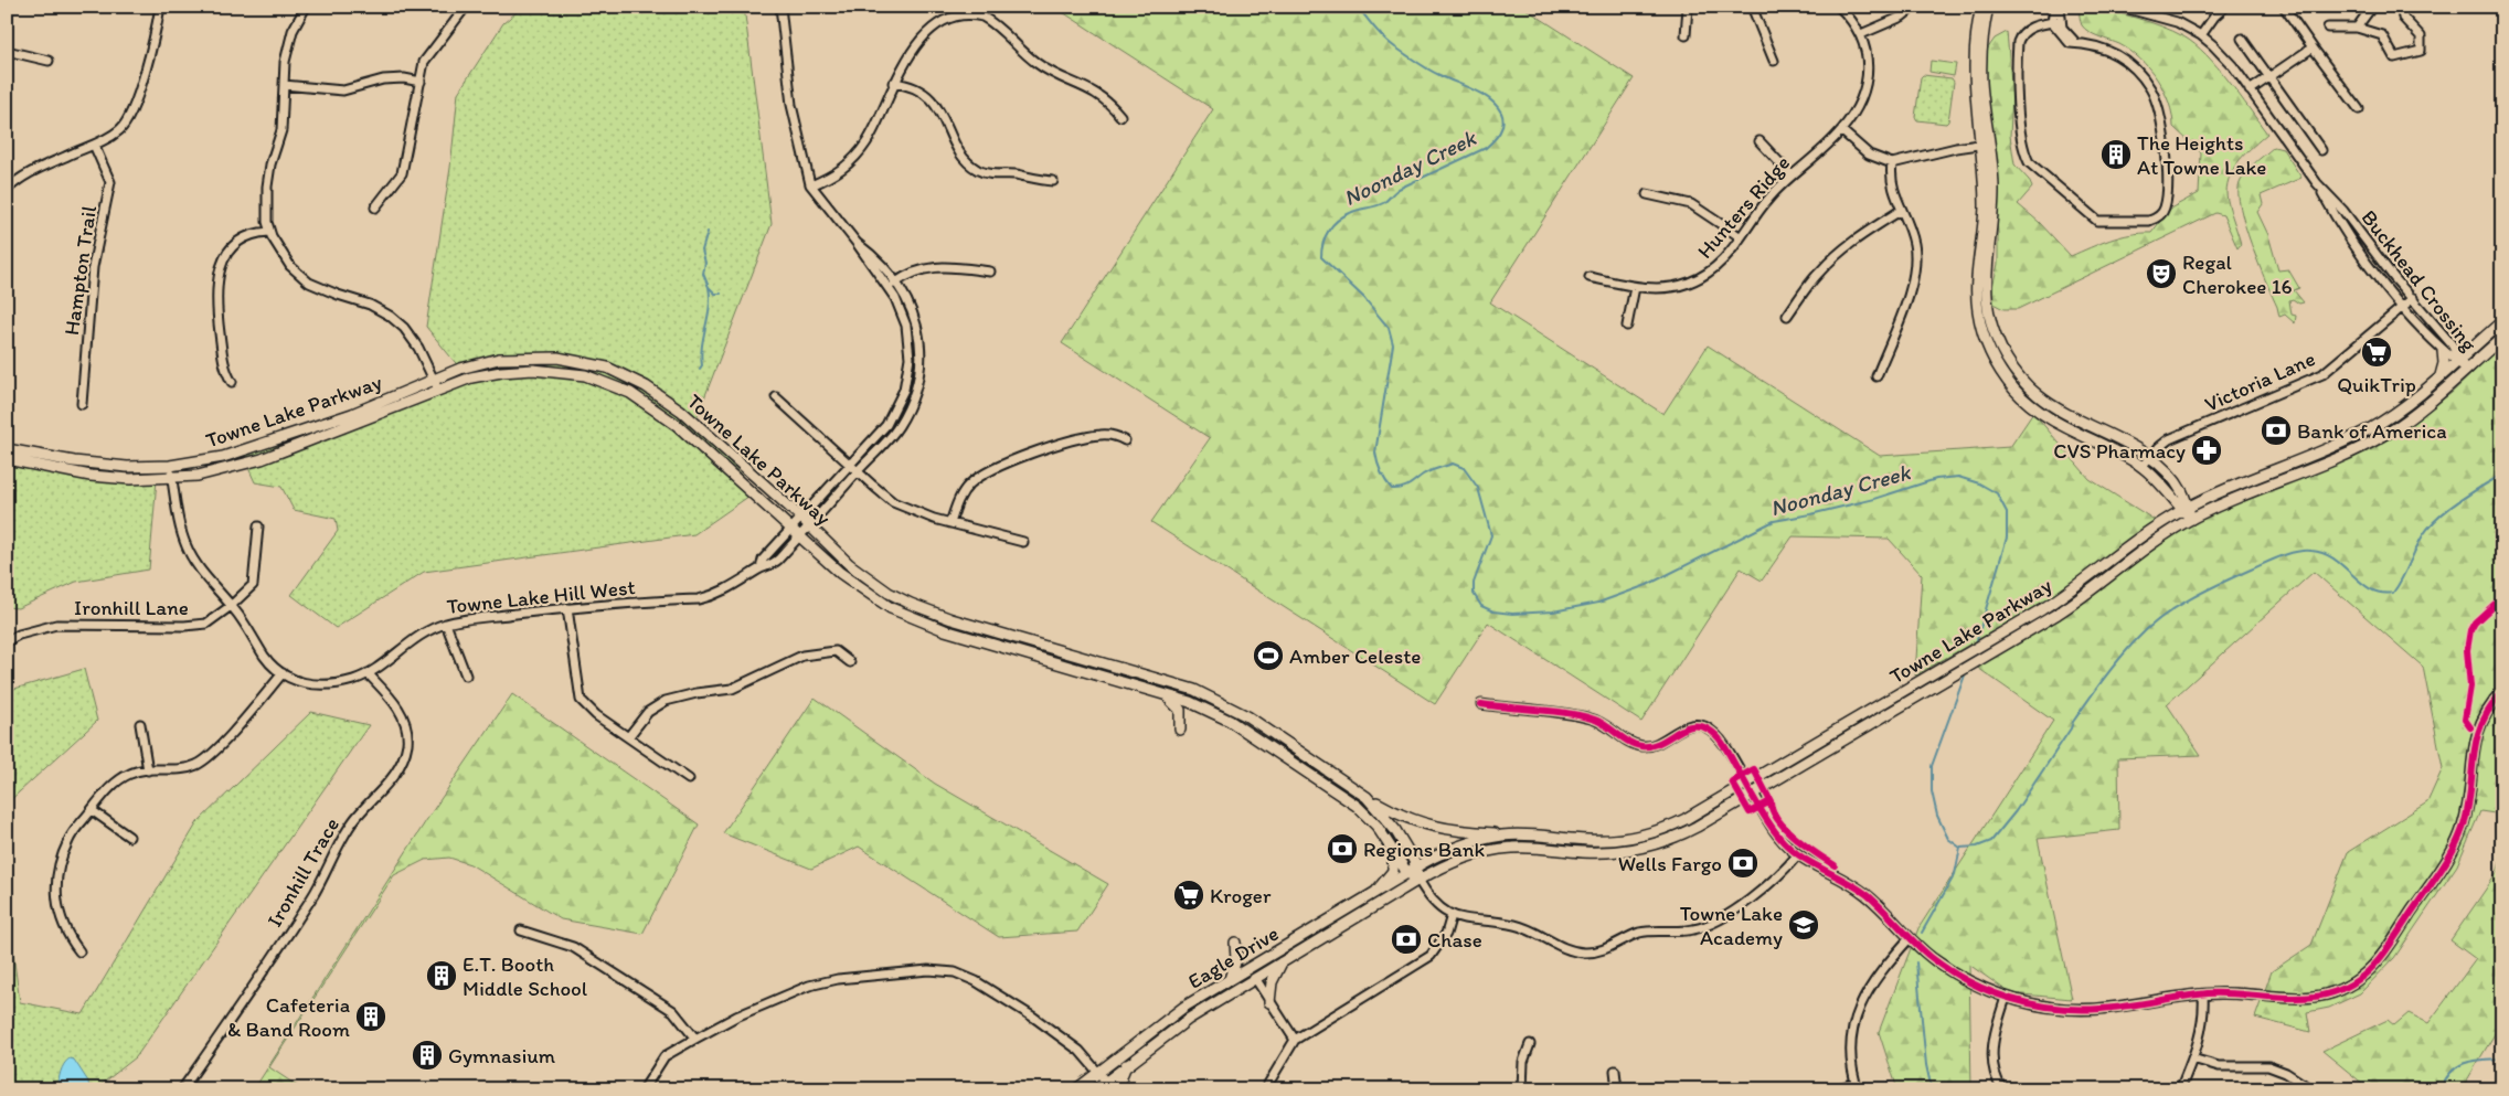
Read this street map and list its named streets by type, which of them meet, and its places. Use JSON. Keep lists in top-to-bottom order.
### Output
{
  "streets": {
    "main road": ["Towne Lake Parkway", "Eagle Drive"],
    "street": [
      "Hunters Ridge",
      "Hampton Trail",
      "Buckhead Crossing",
      "Victoria Lane",
      "Towne Lake Hill West",
      "Ironhill Lane",
      "Ironhill Trace"
    ]
  },
  "crossings": [
    ["Buckhead Crossing", "Victoria Lane"],
    ["Buckhead Crossing", "Towne Lake Parkway"],
    ["Towne Lake Parkway", "Towne Lake Hill West"],
    ["Towne Lake Parkway", "Eagle Drive"],
    ["Towne Lake Hill West", "Ironhill Lane"],
    ["Towne Lake Hill West", "Ironhill Trace"]
  ],
  "water": ["Noonday Creek"],
  "places": {
    "building": [
      "The Heights At Towne Lake",
      "E.T. Booth Middle School",
      "Cafeteria & Band Room",
      "Gymnasium"
    ],
    "theatre": ["Regal Cherokee 16"],
    "supermarket": ["QuikTrip", "Kroger"],
    "bank": [
      "Bank of America",
      "Regions Bank",
      "Wells Fargo",
      "Chase"
    ],
    "pharmacy": ["CVS Pharmacy"],
    "sports": ["Amber Celeste"],
    "school or university": ["Towne Lake Academy"]
  }
}
